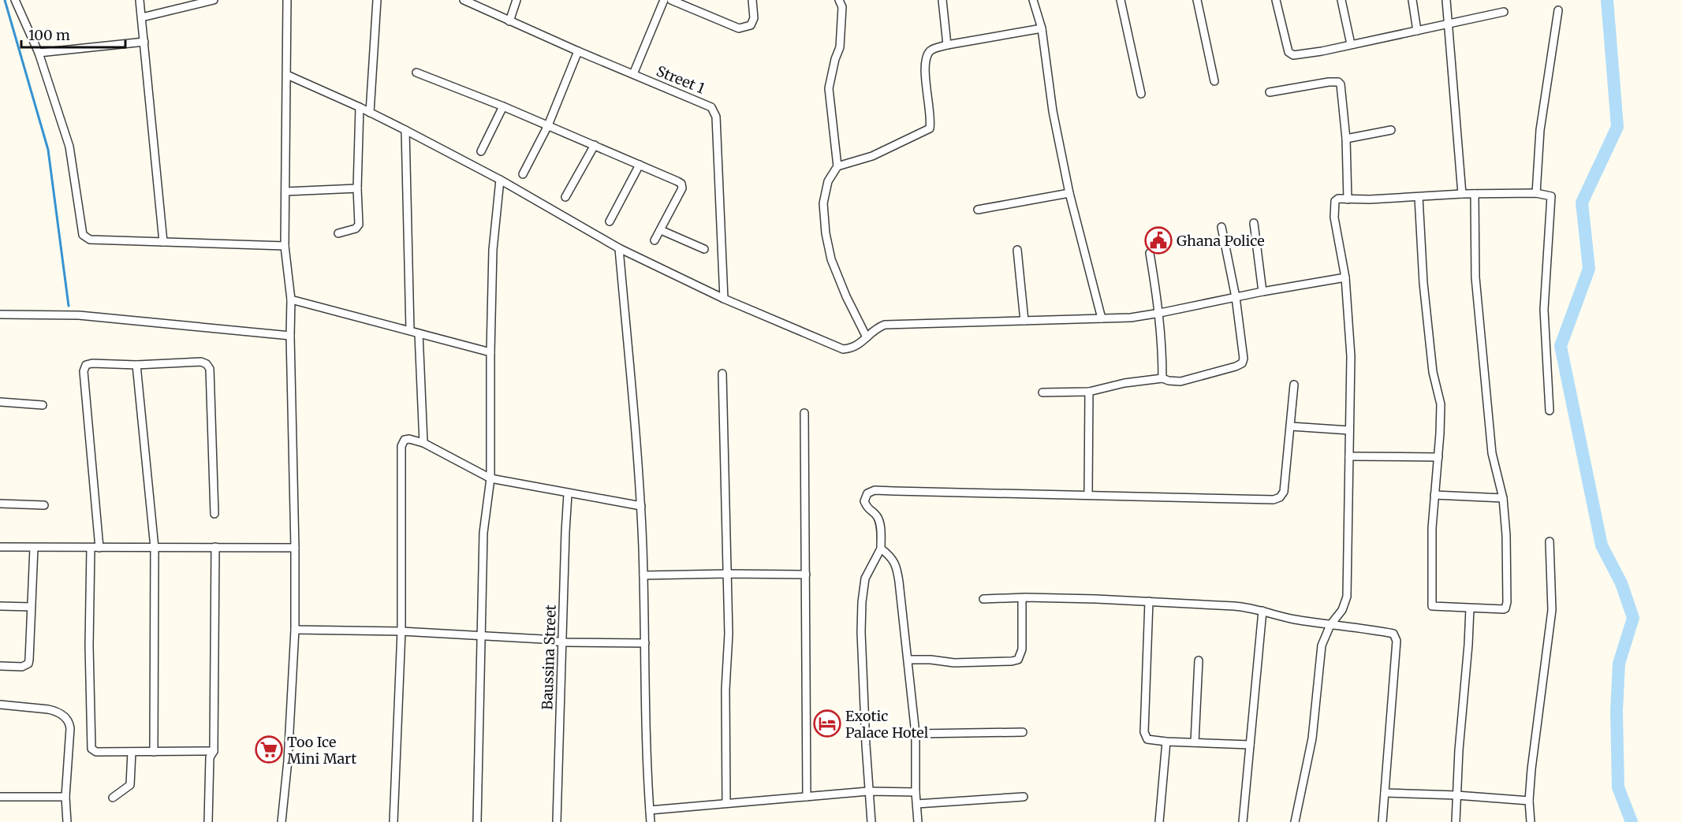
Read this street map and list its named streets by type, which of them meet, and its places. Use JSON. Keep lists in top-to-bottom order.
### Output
{
  "streets": {
    "street": ["Street 1", "Baussina Street"]
  },
  "places": {
    "public building": ["Ghana Police"],
    "hotel": ["Exotic Palace Hotel"],
    "supermarket": ["Too Ice Mini Mart"]
  },
  "scale_bar": "100 m"
}
